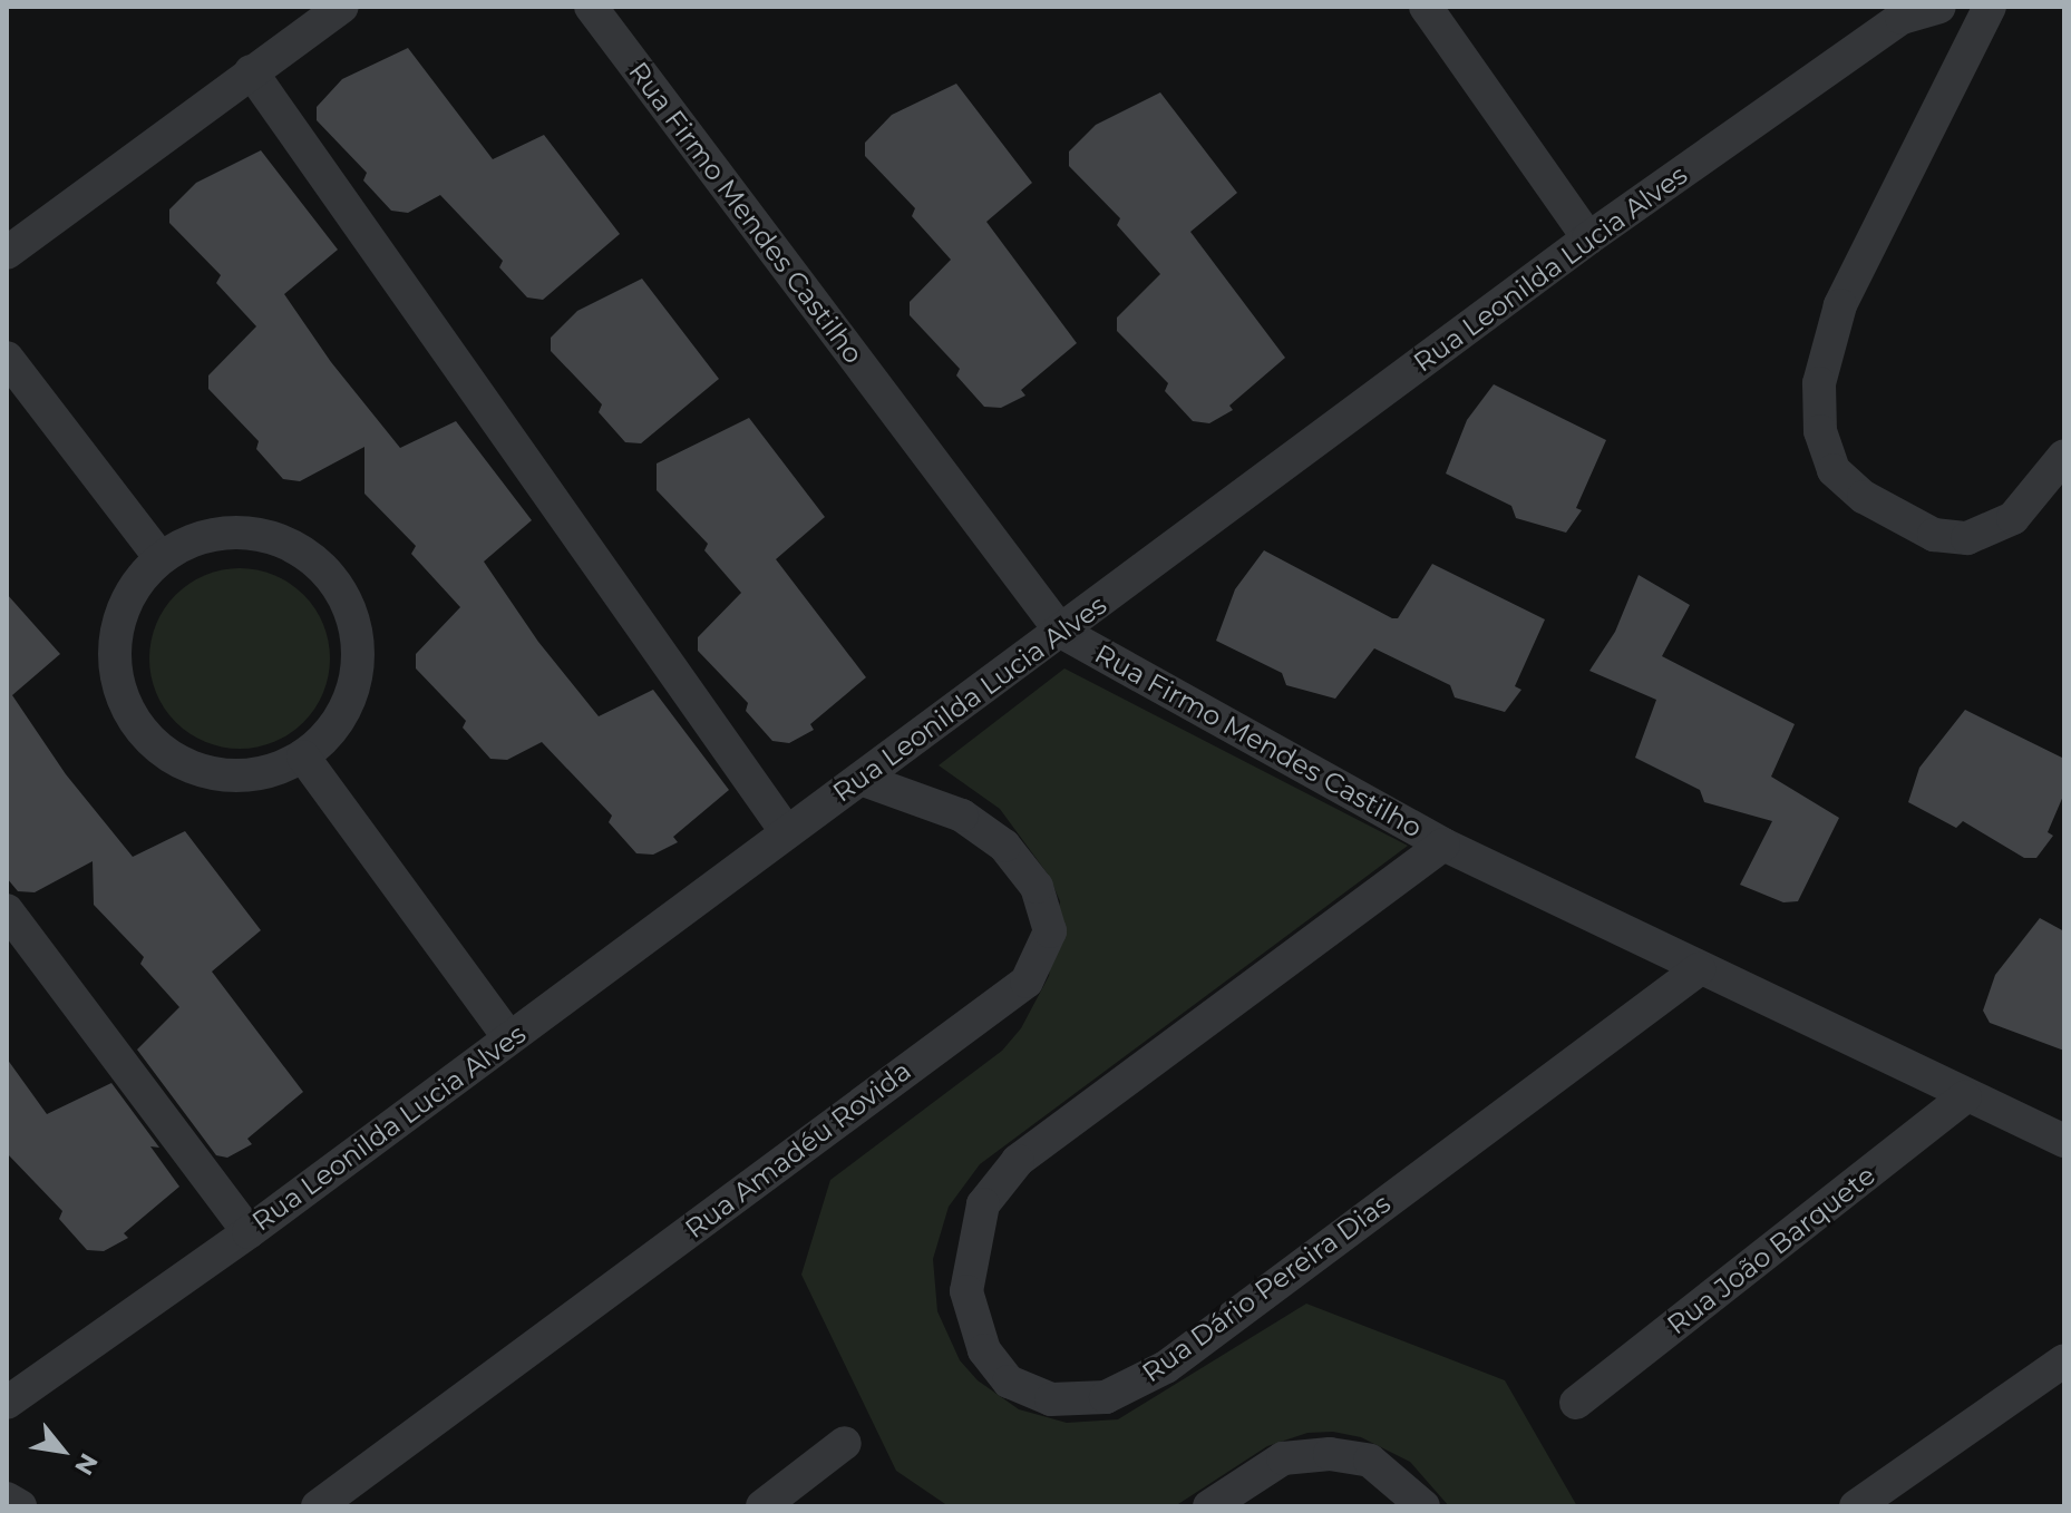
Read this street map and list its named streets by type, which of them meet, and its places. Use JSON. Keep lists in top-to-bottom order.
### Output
{
  "streets": {
    "street": [
      "Rua Firmo Mendes Castilho",
      "Rua Leonilda Lucia Alves",
      "Rua Amadéu Rovida",
      "Rua João Barquete",
      "Rua Dário Pereira Dias"
    ]
  },
  "crossings": [
    ["Rua Firmo Mendes Castilho", "Rua Leonilda Lucia Alves"],
    ["Rua Firmo Mendes Castilho", "Rua João Barquete"],
    ["Rua Firmo Mendes Castilho", "Rua Dário Pereira Dias"],
    ["Rua Leonilda Lucia Alves", "Rua Amadéu Rovida"]
  ],
  "north": "bottom right"
}
